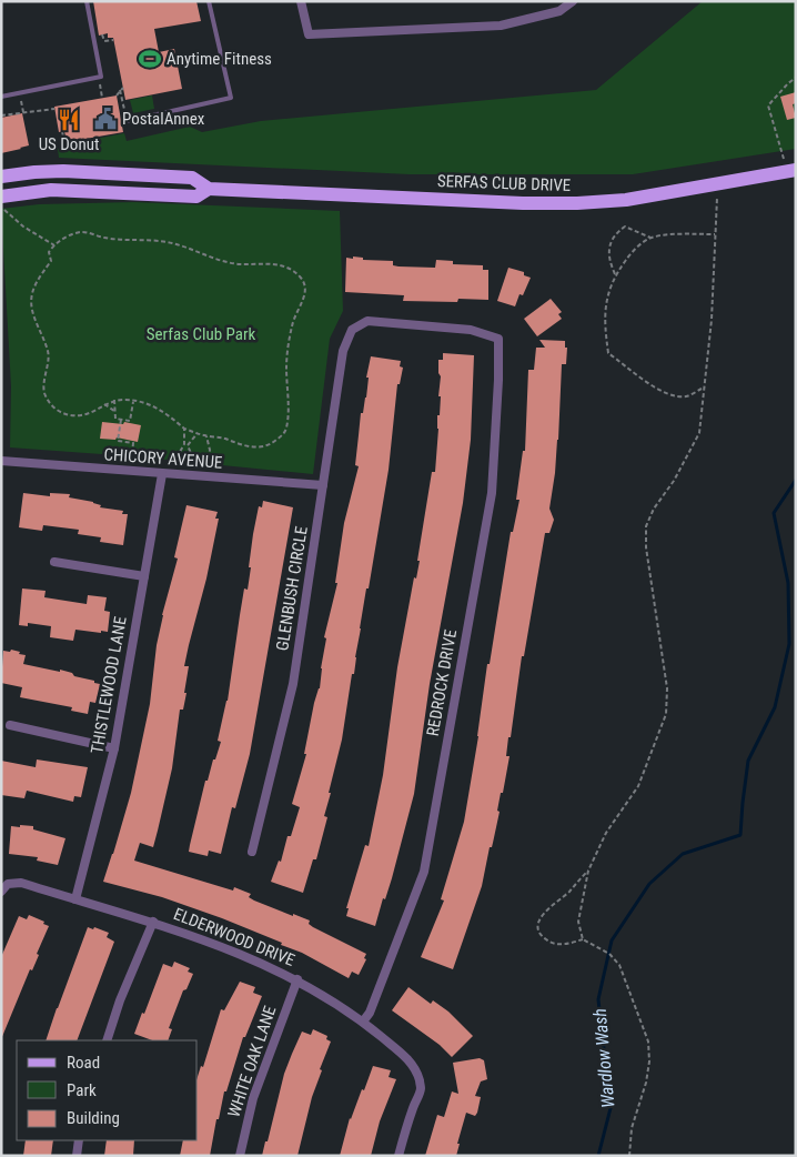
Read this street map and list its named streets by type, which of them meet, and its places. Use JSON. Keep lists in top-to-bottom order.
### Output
{
  "streets": {
    "main road": ["SERFAS CLUB DRIVE"],
    "street": [
      "CHICORY AVENUE",
      "GLENBUSH CIRCLE",
      "REDROCK DRIVE",
      "THISTLEWOOD LANE",
      "ELDERWOOD DRIVE",
      "WHITE OAK LANE"
    ]
  },
  "crossings": [
    ["CHICORY AVENUE", "GLENBUSH CIRCLE"],
    ["CHICORY AVENUE", "THISTLEWOOD LANE"],
    ["GLENBUSH CIRCLE", "REDROCK DRIVE"],
    ["REDROCK DRIVE", "ELDERWOOD DRIVE"],
    ["THISTLEWOOD LANE", "ELDERWOOD DRIVE"],
    ["ELDERWOOD DRIVE", "WHITE OAK LANE"]
  ],
  "water": ["Wardlow Wash"],
  "parks": ["Serfas Club Park"],
  "places": {
    "sports": ["Anytime Fitness"],
    "public building": ["PostalAnnex"],
    "restaurant": ["US Donut"]
  },
  "legend": ["Road", "Park", "Building"]
}
